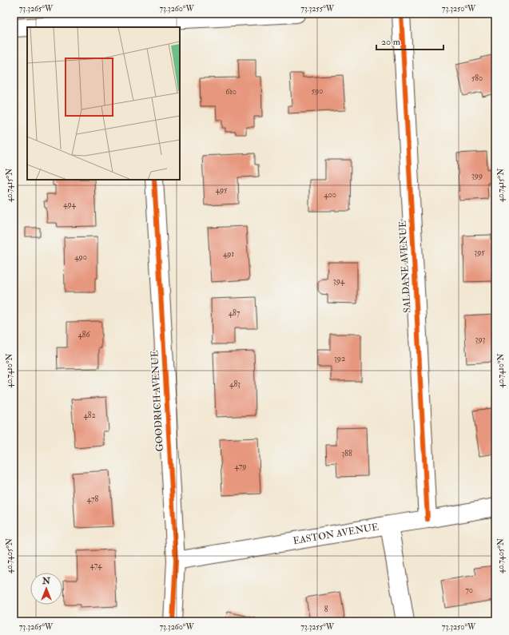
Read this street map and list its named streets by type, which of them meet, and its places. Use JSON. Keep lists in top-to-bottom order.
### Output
{
  "streets": {
    "street": ["SALDANE AVENUE", "GOODRICH AVENUE", "EASTON AVENUE"]
  },
  "crossings": [
    ["SALDANE AVENUE", "EASTON AVENUE"],
    ["GOODRICH AVENUE", "EASTON AVENUE"]
  ],
  "house_numbers": [
    "580",
    "590",
    "610",
    "399",
    "495",
    "400",
    "494",
    "395",
    "491",
    "490",
    "394",
    "487",
    "486",
    "393",
    "392",
    "483",
    "482",
    "388",
    "479",
    "478",
    "474",
    "70",
    "8"
  ],
  "scale_bar": "20 m",
  "north": "top",
  "coordinates": [
    "73.3265°W",
    "73.3260°W",
    "73.3255°W",
    "73.3250°W",
    "40.7415°N",
    "40.7410°N",
    "40.7405°N"
  ]
}
